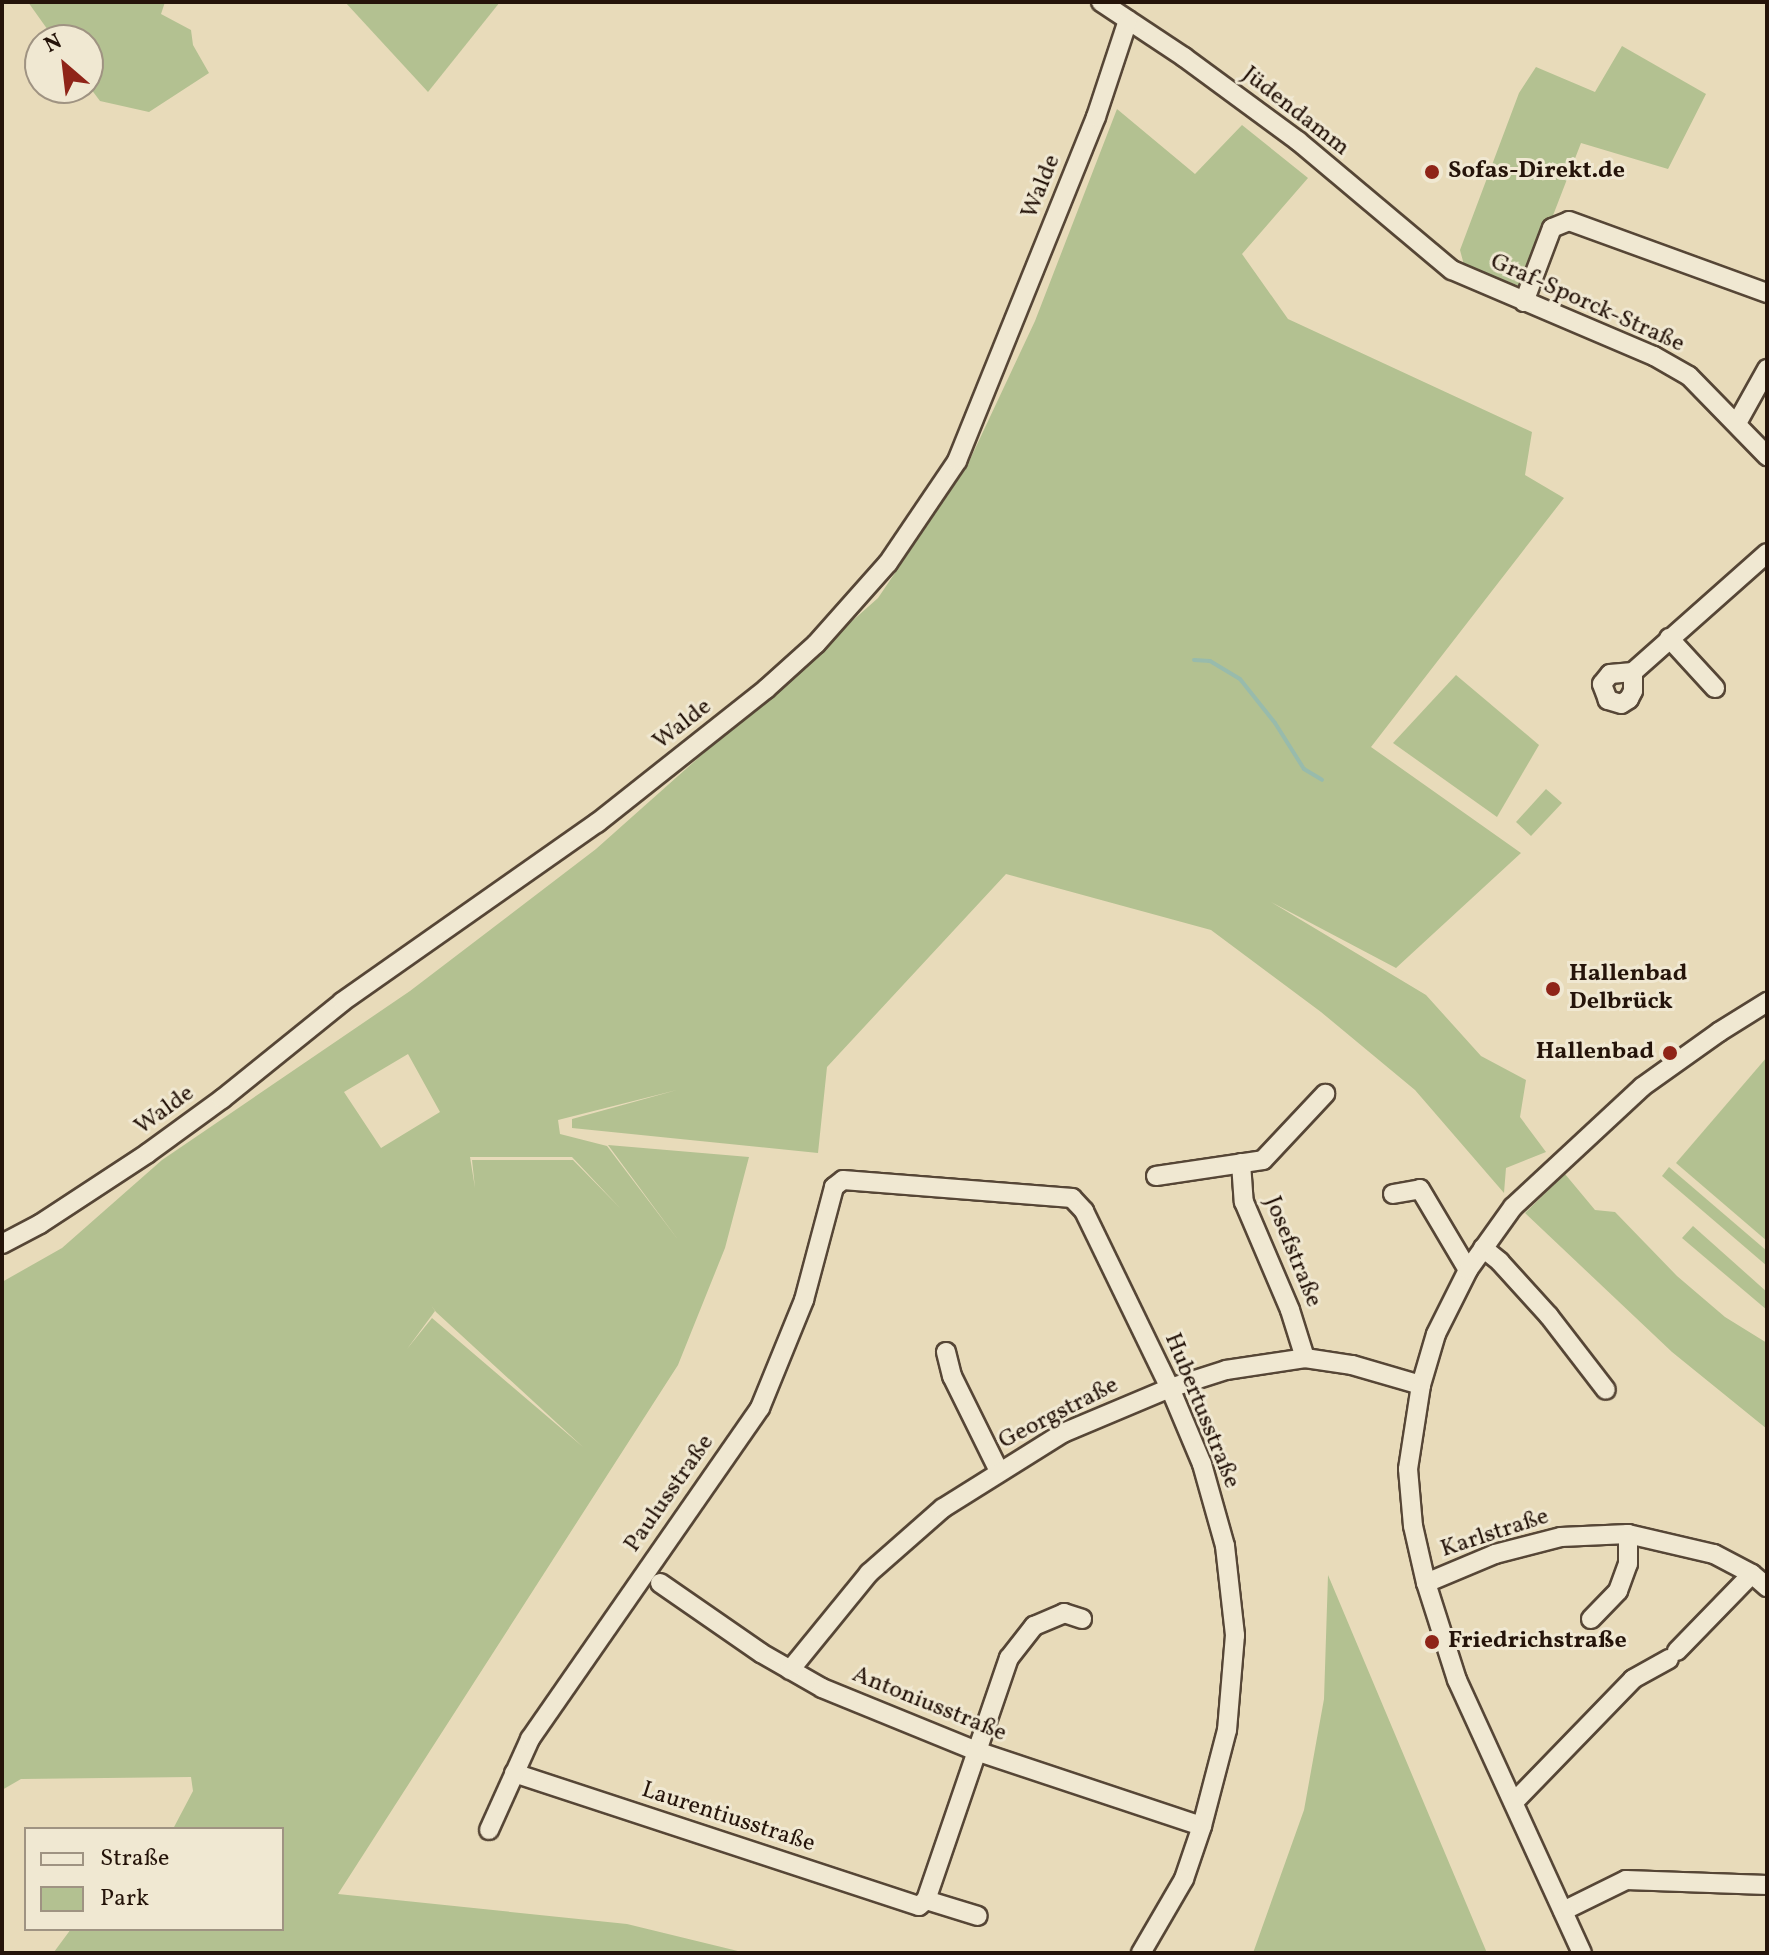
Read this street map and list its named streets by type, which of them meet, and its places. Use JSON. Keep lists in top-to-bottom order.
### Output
{
  "streets": {
    "street": [
      "Jüdendamm",
      "Walde",
      "Graf-Sporck-Straße",
      "Josefstraße",
      "Hubertusstraße",
      "Georgstraße",
      "Paulusstraße",
      "Karlstraße",
      "Antoniusstraße",
      "Laurentiusstraße"
    ]
  },
  "crossings": [
    ["Jüdendamm", "Walde"],
    ["Jüdendamm", "Graf-Sporck-Straße"],
    ["Josefstraße", "Georgstraße"],
    ["Hubertusstraße", "Georgstraße"],
    ["Hubertusstraße", "Paulusstraße"],
    ["Hubertusstraße", "Antoniusstraße"],
    ["Georgstraße", "Antoniusstraße"],
    ["Paulusstraße", "Laurentiusstraße"]
  ],
  "places": [
    "Sofas-Direkt.de",
    "Hallenbad Delbrück",
    "Hallenbad",
    "Friedrichstraße"
  ],
  "legend": ["Straße", "Park"],
  "north": "top left"
}
